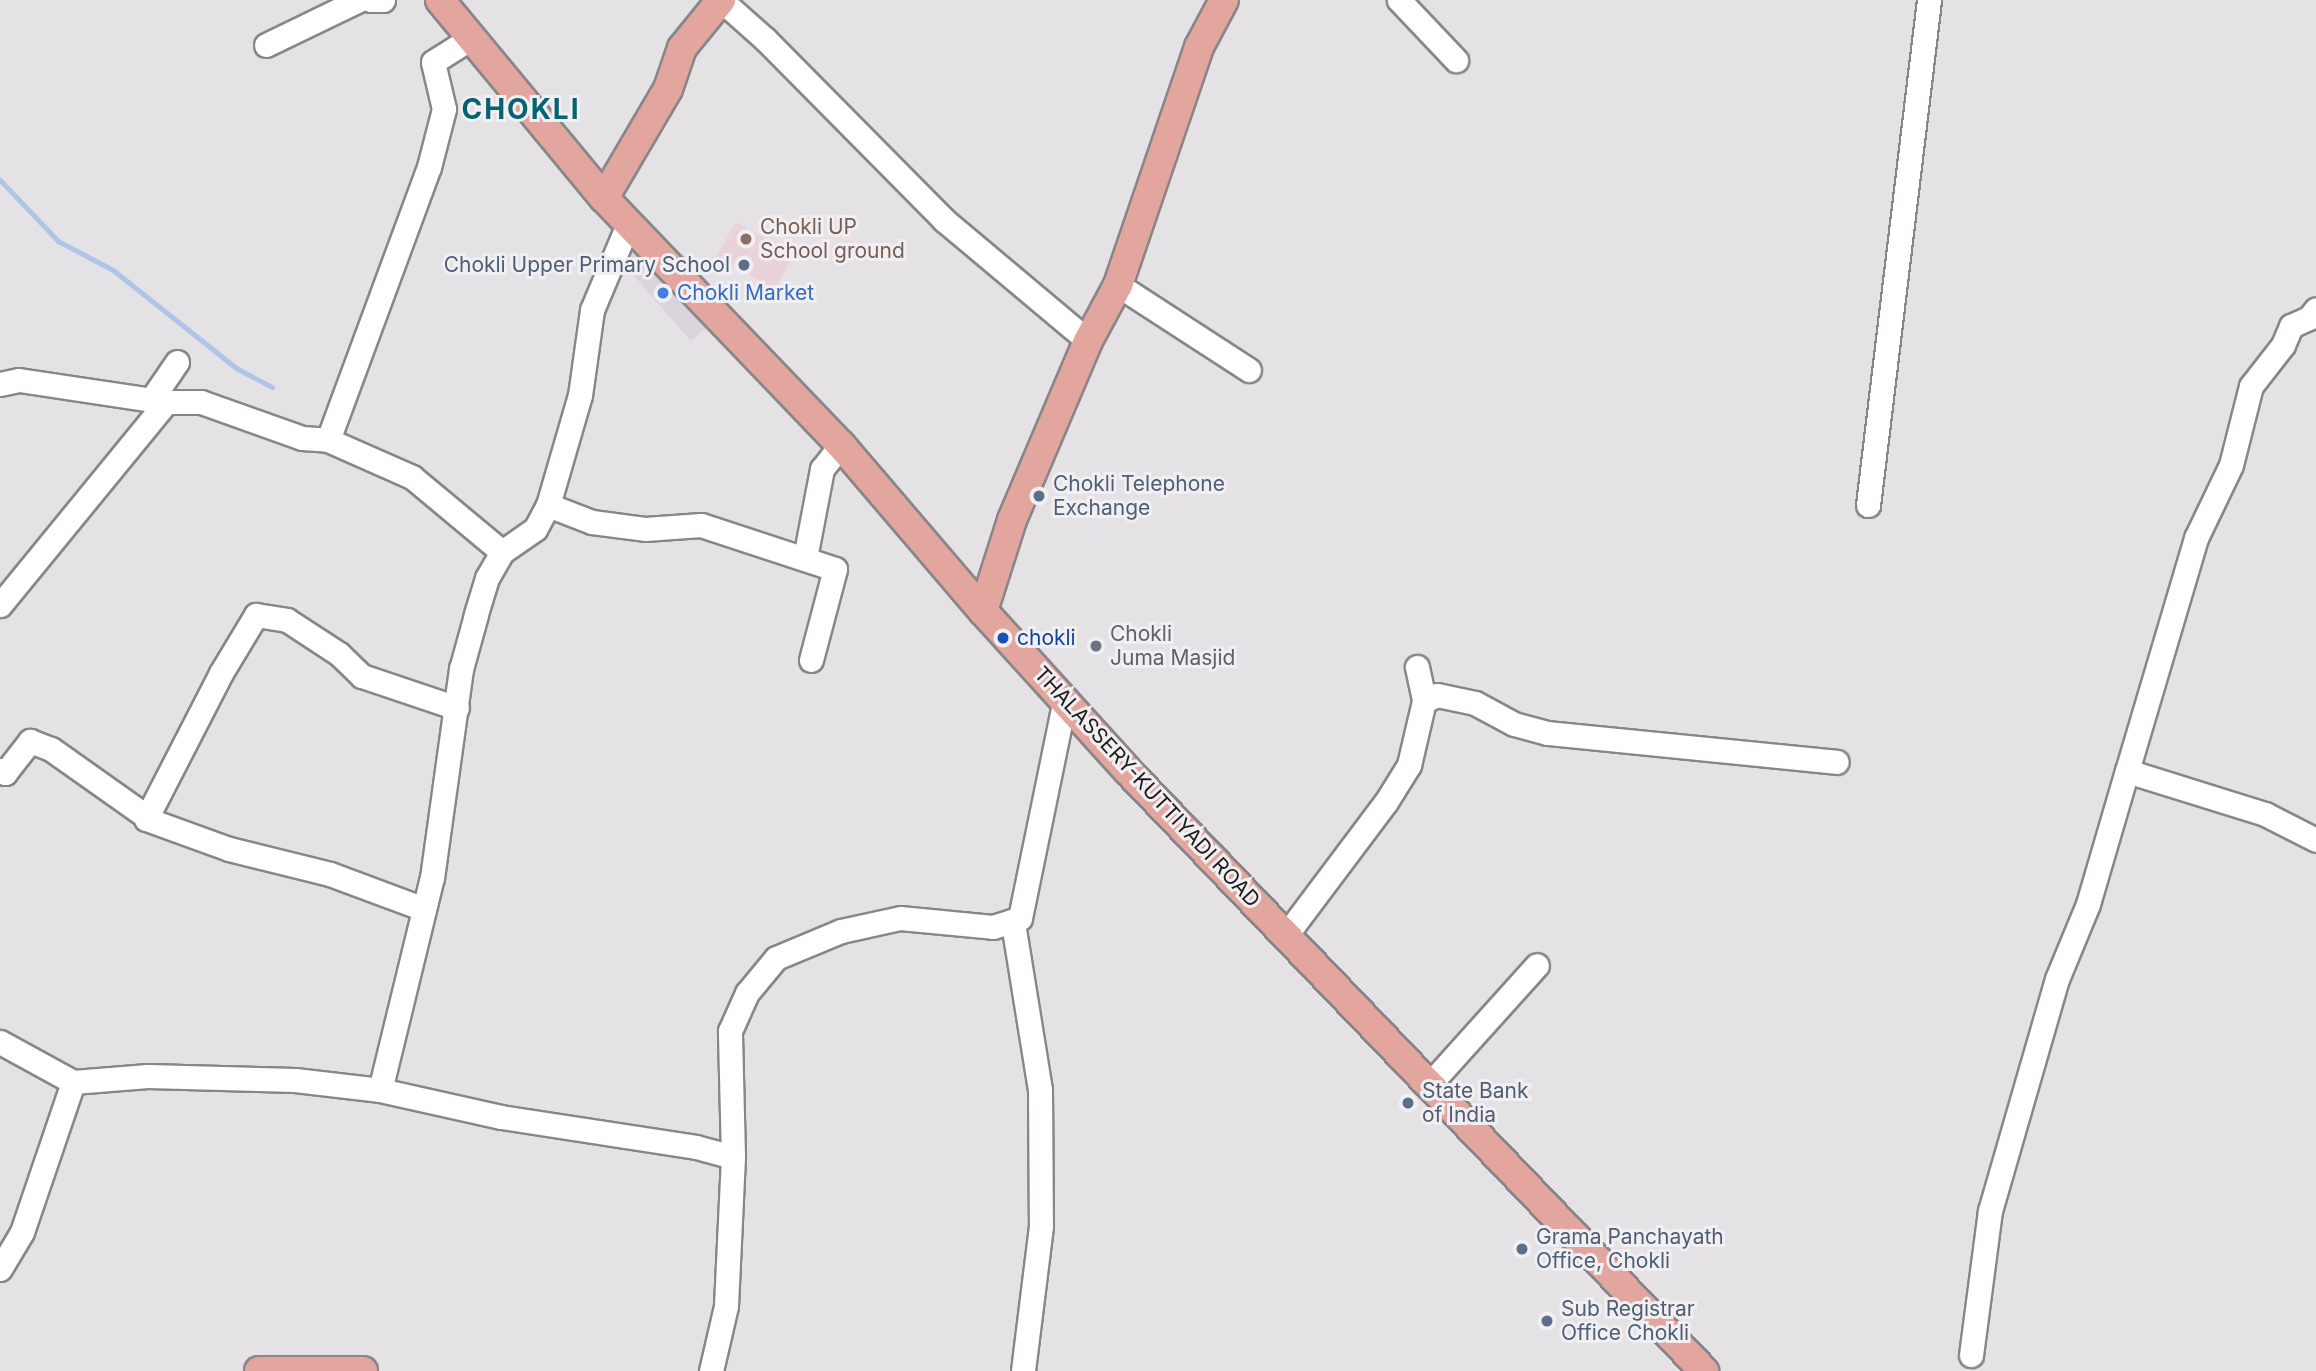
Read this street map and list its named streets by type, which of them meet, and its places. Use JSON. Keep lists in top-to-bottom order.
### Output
{
  "streets": {
    "main road": ["THALASSERY-KUTTIYADI ROAD"]
  },
  "districts": ["CHOKLI"],
  "places": [
    "Chokli UP School ground",
    "Chokli Upper Primary School",
    "Chokli Market",
    "Chokli Telephone Exchange",
    "chokli",
    "Chokli Juma Masjid",
    "State Bank of India",
    "Grama Panchayath Office, Chokli",
    "Sub Registrar Office Chokli"
  ]
}
